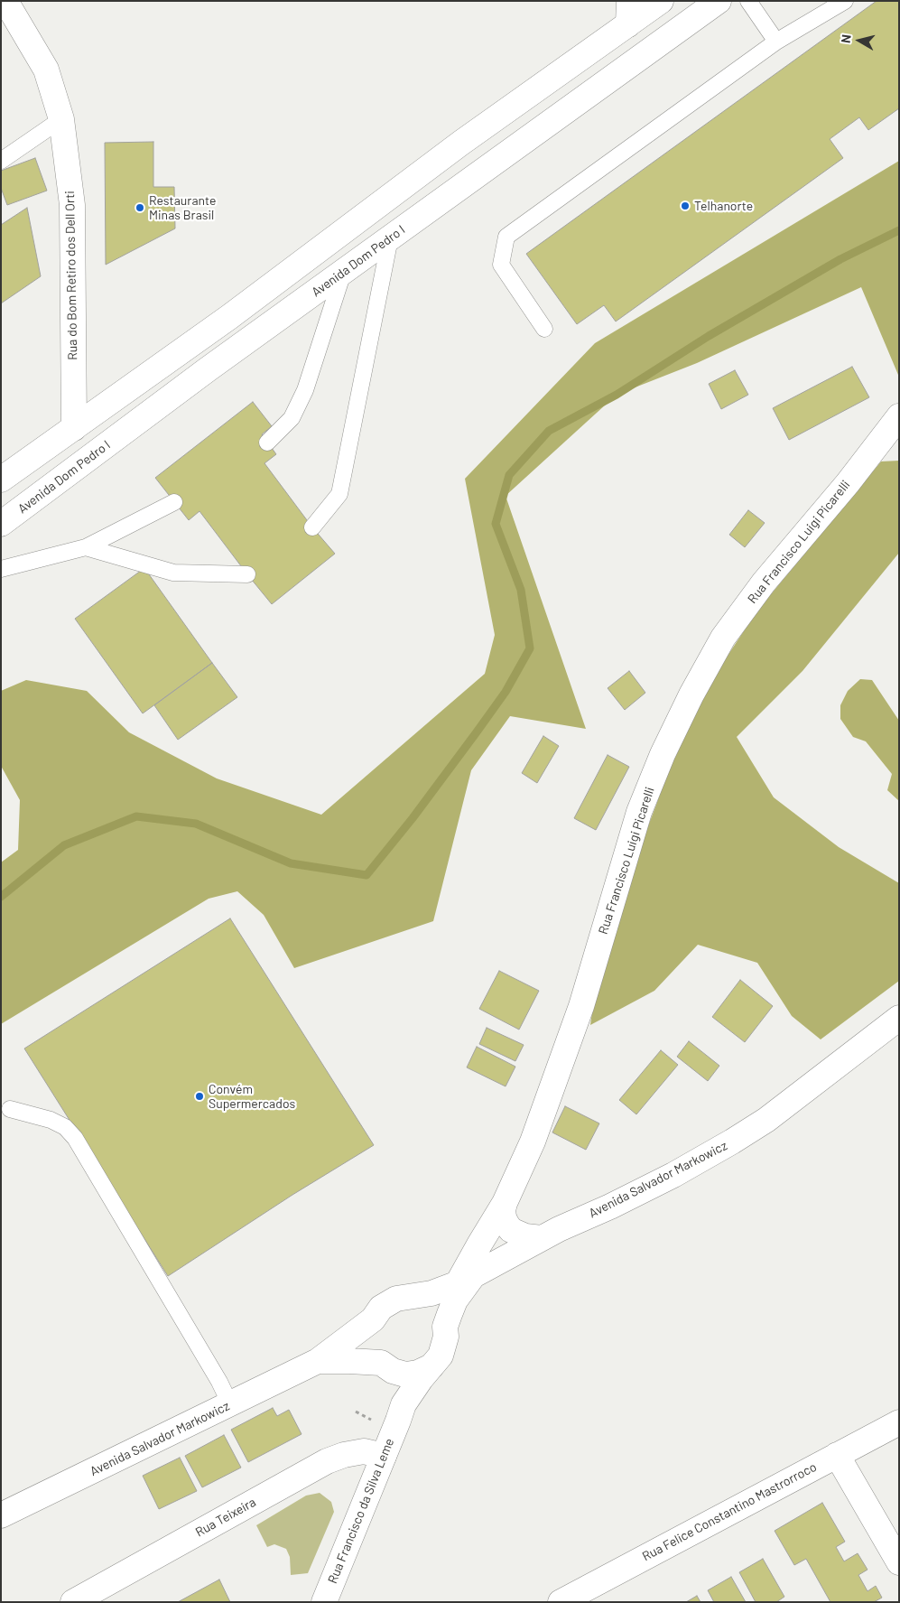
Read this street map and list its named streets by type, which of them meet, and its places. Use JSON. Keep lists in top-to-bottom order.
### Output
{
  "streets": {
    "street": [
      "Avenida Dom Pedro I",
      "Rua do Bom Retiro dos Dell Orti",
      "Rua Francisco Luigi Picarelli",
      "Avenida Salvador Markowicz",
      "Rua Francisco da Silva Leme",
      "Rua Felice Constantino Mastrorroco",
      "Rua Teixeira"
    ]
  },
  "crossings": [
    ["Rua Francisco Luigi Picarelli", "Avenida Salvador Markowicz"],
    ["Rua Francisco Luigi Picarelli", "Rua Francisco da Silva Leme"],
    ["Avenida Salvador Markowicz", "Rua Francisco da Silva Leme"],
    ["Rua Francisco da Silva Leme", "Rua Teixeira"]
  ],
  "places": ["Telhanorte", "Restaurante Minas Brasil", "Convém Supermercados"],
  "north": "left"
}
